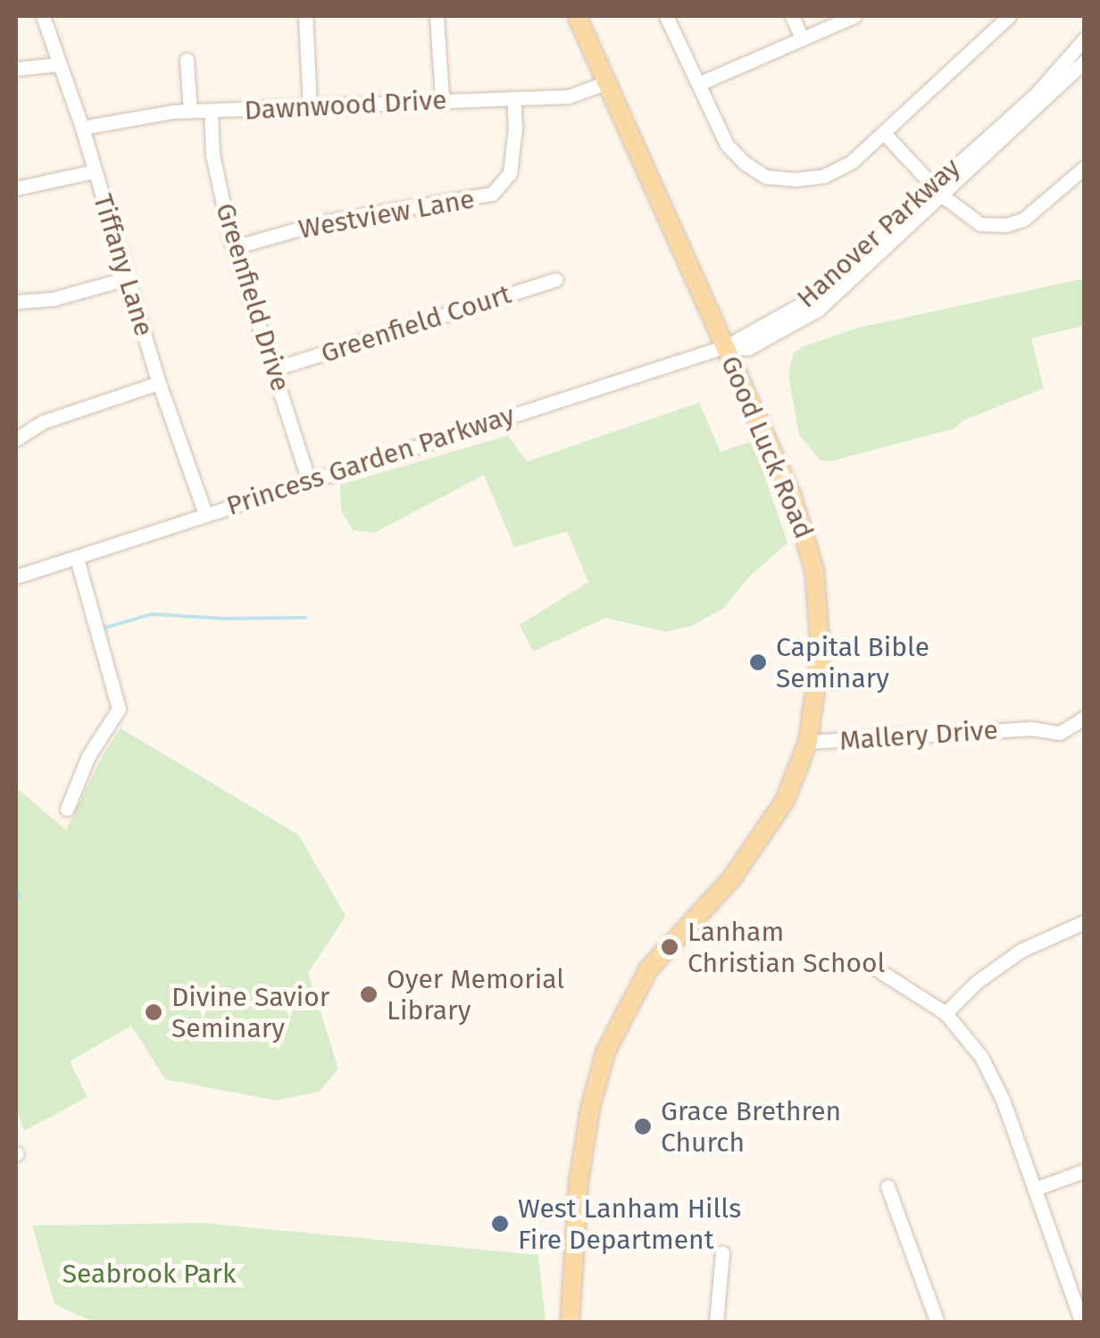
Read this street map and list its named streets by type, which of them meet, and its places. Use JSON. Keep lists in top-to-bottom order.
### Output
{
  "streets": {
    "main road": ["Good Luck Road"],
    "street": [
      "Dawnwood Drive",
      "Westview Lane",
      "Hanover Parkway",
      "Tiffany Lane",
      "Greenfield Drive",
      "Greenfield Court",
      "Princess Garden Parkway",
      "Mallery Drive"
    ]
  },
  "crossings": [
    ["Dawnwood Drive", "Westview Lane"],
    ["Dawnwood Drive", "Tiffany Lane"],
    ["Dawnwood Drive", "Greenfield Drive"],
    ["Dawnwood Drive", "Good Luck Road"],
    ["Westview Lane", "Greenfield Drive"],
    ["Hanover Parkway", "Good Luck Road"],
    ["Hanover Parkway", "Princess Garden Parkway"],
    ["Tiffany Lane", "Princess Garden Parkway"],
    ["Greenfield Drive", "Greenfield Court"],
    ["Greenfield Drive", "Princess Garden Parkway"],
    ["Good Luck Road", "Princess Garden Parkway"],
    ["Good Luck Road", "Mallery Drive"]
  ],
  "parks": ["Seabrook Park"],
  "places": [
    "Capital Bible Seminary",
    "Lanham Christian School",
    "Oyer Memorial Library",
    "Divine Savior Seminary",
    "Grace Brethren Church",
    "West Lanham Hills Fire Department"
  ]
}
